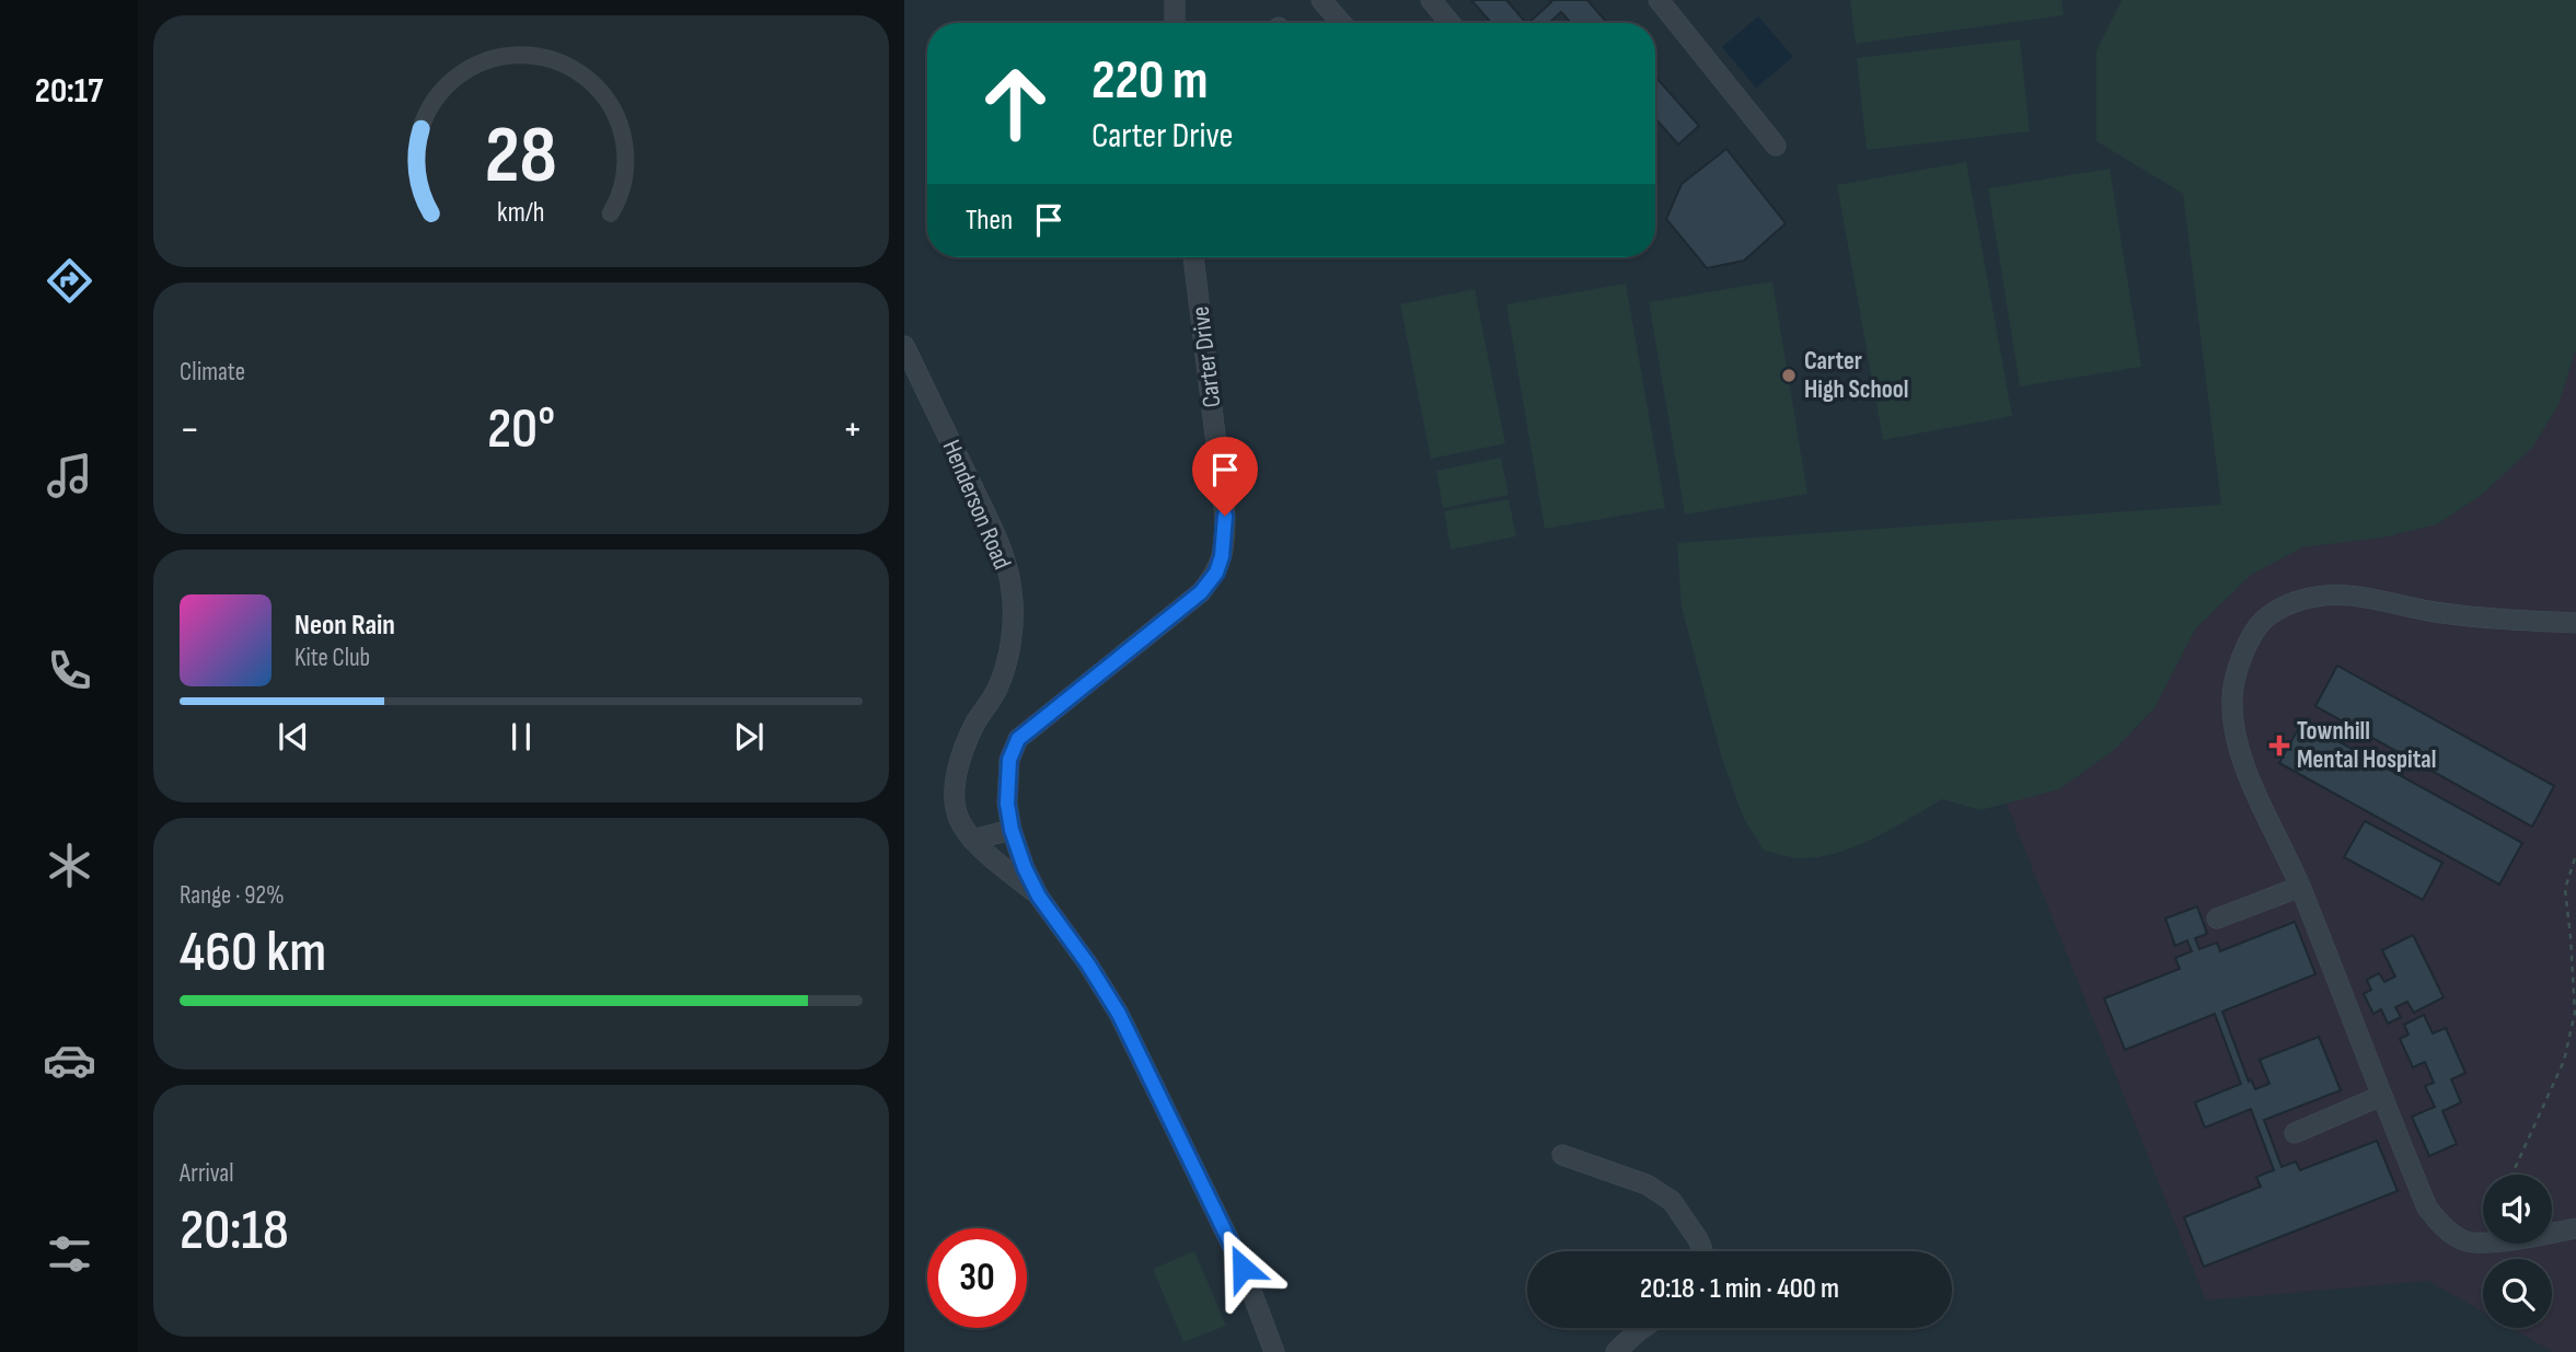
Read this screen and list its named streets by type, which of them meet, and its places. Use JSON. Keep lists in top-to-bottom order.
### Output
{
  "streets": {
    "street": ["Carter Drive", "Henderson Road"]
  },
  "crossings": [
    ["Carter Drive", "Henderson Road"]
  ],
  "places": {
    "other": ["Carter High School"],
    "health": ["Townhill Mental Hospital"]
  },
  "page": {
    "tabs": "20:17",
    "turn": ["220 m", "Carter Drive"],
    "then": "Then",
    "tile": [
      "Climate",
      ["Range · 92%", "460 km"],
      ["Arrival", "20:18"]
    ],
    "heat": ["−", "20°", "+"],
    "song": ["Neon Rain", "Kite Club"],
    "limit": "30",
    "trip": "20:18 · 1 min · 400 m",
    "gauge": ["28", "km/h"]
  }
}
